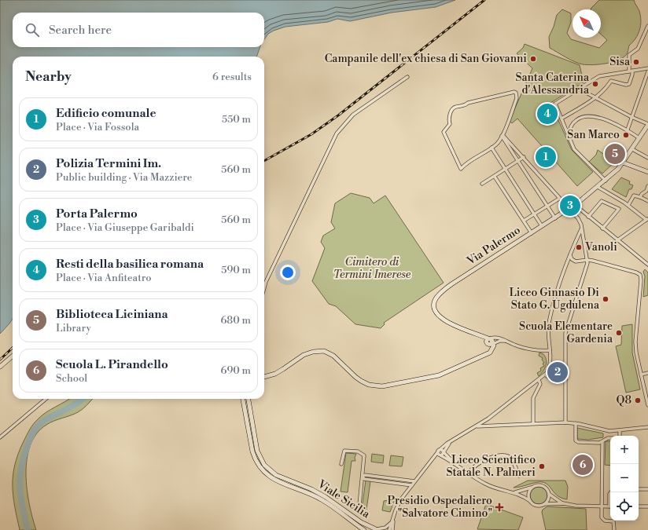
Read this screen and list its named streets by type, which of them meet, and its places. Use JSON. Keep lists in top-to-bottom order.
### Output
{
  "streets": {
    "street": ["Via Palermo", "Viale Sicilia"]
  },
  "parks": ["Cimitero di Termini Imerese"],
  "places": {
    "other": [
      "Campanile dell'ex chiesa di San Giovanni",
      "Sisa",
      "Santa Caterina d'Alessandria",
      "San Marco",
      "Vanoli",
      "Liceo Ginnasio Di Stato G. Ugdulena",
      "Scuola Elementare Gardenia",
      "Q8",
      "Liceo Scientifico Statale N. Palmeri"
    ],
    "health": ["Presidio Ospedaliero \"Salvatore Cimino\""]
  },
  "north": "top left",
  "page": {
    "search": "Search here",
    "heading": ["Nearby", "6 results"],
    "list": [
      {
        "mark": "1",
        "name": "Edificio comunale",
        "note": "Place · Via Fossola",
        "value": "550 m"
      },
      {
        "mark": "2",
        "name": "Polizia Termini Im.",
        "note": "Public building · Via Mazziere",
        "value": "560 m"
      },
      {
        "mark": "3",
        "name": "Porta Palermo",
        "note": "Place · Via Giuseppe Garibaldi",
        "value": "560 m"
      },
      {
        "mark": "4",
        "name": "Resti della basilica romana",
        "note": "Place · Via Anfiteatro",
        "value": "590 m"
      },
      {
        "mark": "5",
        "name": "Biblioteca Liciniana",
        "note": "Library",
        "value": "680 m"
      },
      {
        "mark": "6",
        "name": "Scuola L. Pirandello",
        "note": "School",
        "value": "690 m"
      }
    ],
    "pins": [
      "4",
      "5",
      "1",
      "3",
      "2",
      "6"
    ],
    "map_buttons": ["+", "−"]
  }
}
